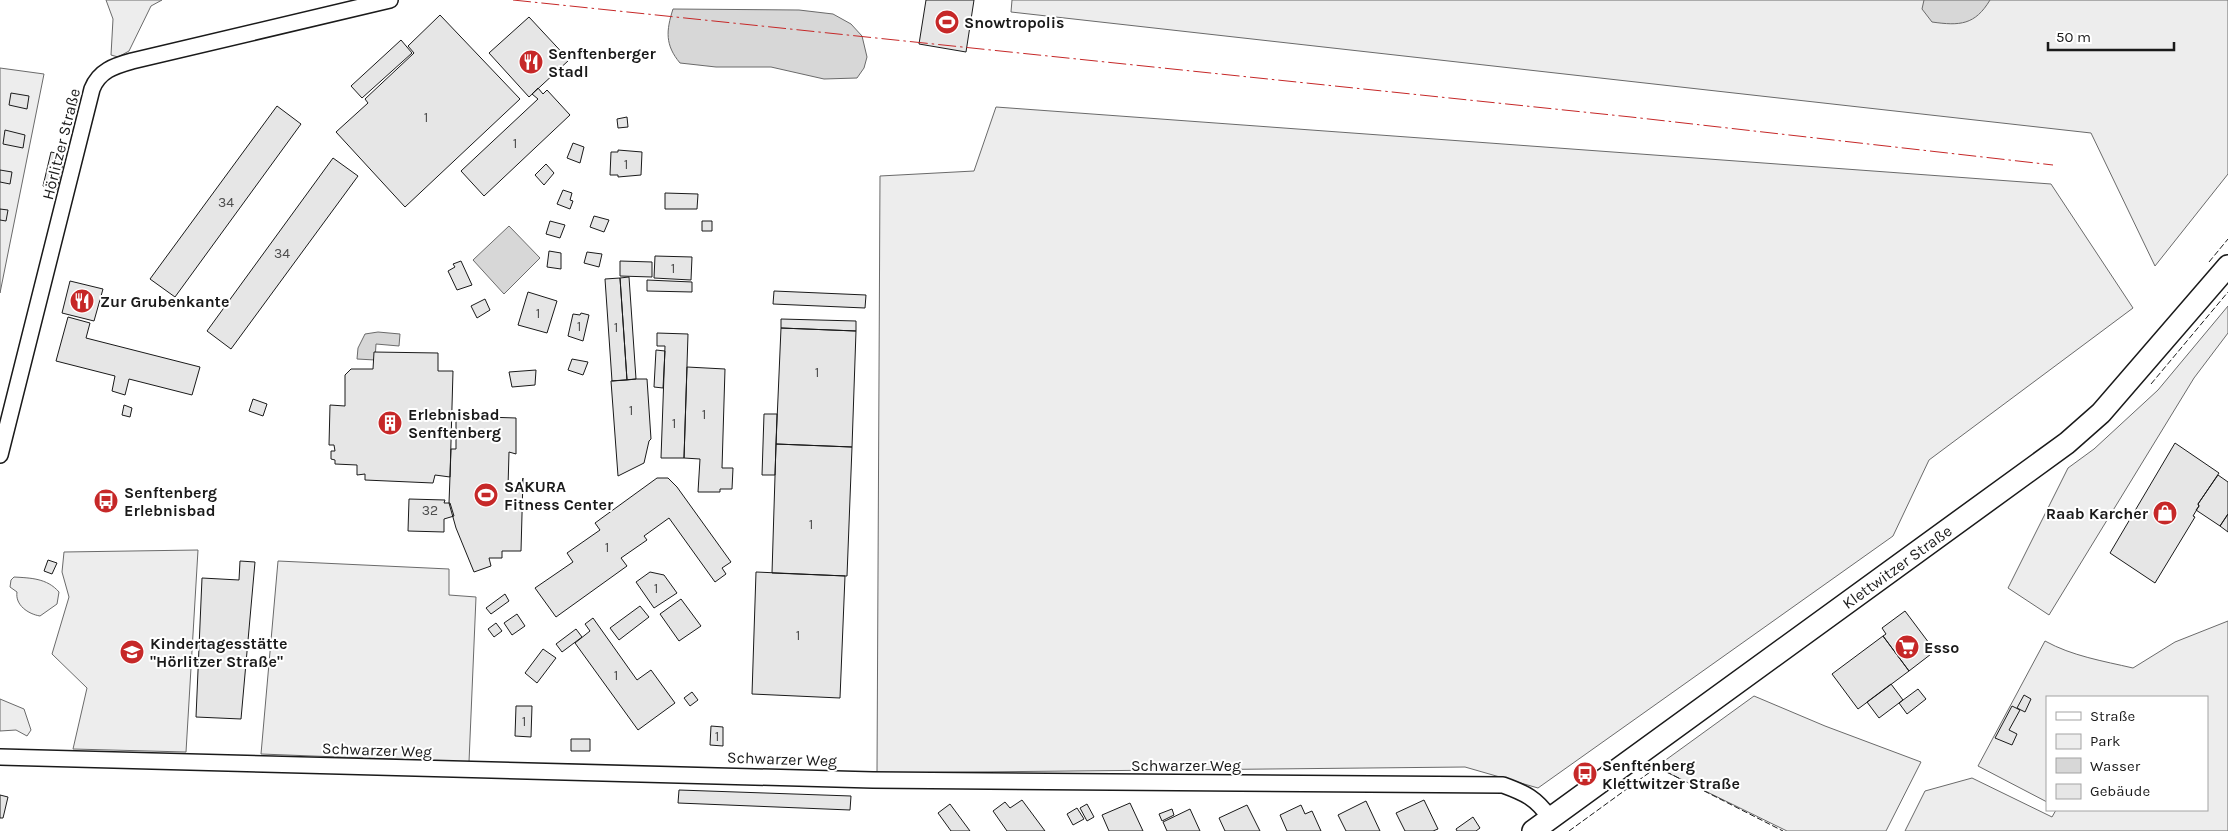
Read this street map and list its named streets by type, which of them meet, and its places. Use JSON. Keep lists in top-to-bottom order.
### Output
{
  "streets": {
    "main road": ["Klettwitzer Straße"],
    "street": ["Hörlitzer Straße", "Schwarzer Weg"]
  },
  "crossings": [
    ["Klettwitzer Straße", "Schwarzer Weg"]
  ],
  "places": {
    "sports": ["Snowtropolis", "SAKURA Fitness Center"],
    "restaurant": ["Senftenberger Stadl", "Zur Grubenkante"],
    "building": ["Erlebnisbad Senftenberg"],
    "bus stop": ["Senftenberg Erlebnisbad", "Senftenberg Klettwitzer Straße"],
    "shop": ["Raab Karcher"],
    "supermarket": ["Esso"],
    "school or university": ["Kindertagesstätte \"Hörlitzer Straße\""]
  },
  "house_numbers": [
    "1",
    "1",
    "1",
    "34",
    "34",
    "1",
    "1",
    "1",
    "1",
    "1",
    "1",
    "1",
    "1",
    "32",
    "1",
    "1",
    "1",
    "1",
    "1",
    "1",
    "1"
  ],
  "legend": [
    "Straße",
    "Park",
    "Wasser",
    "Gebäude"
  ],
  "scale_bar": "50 m"
}
